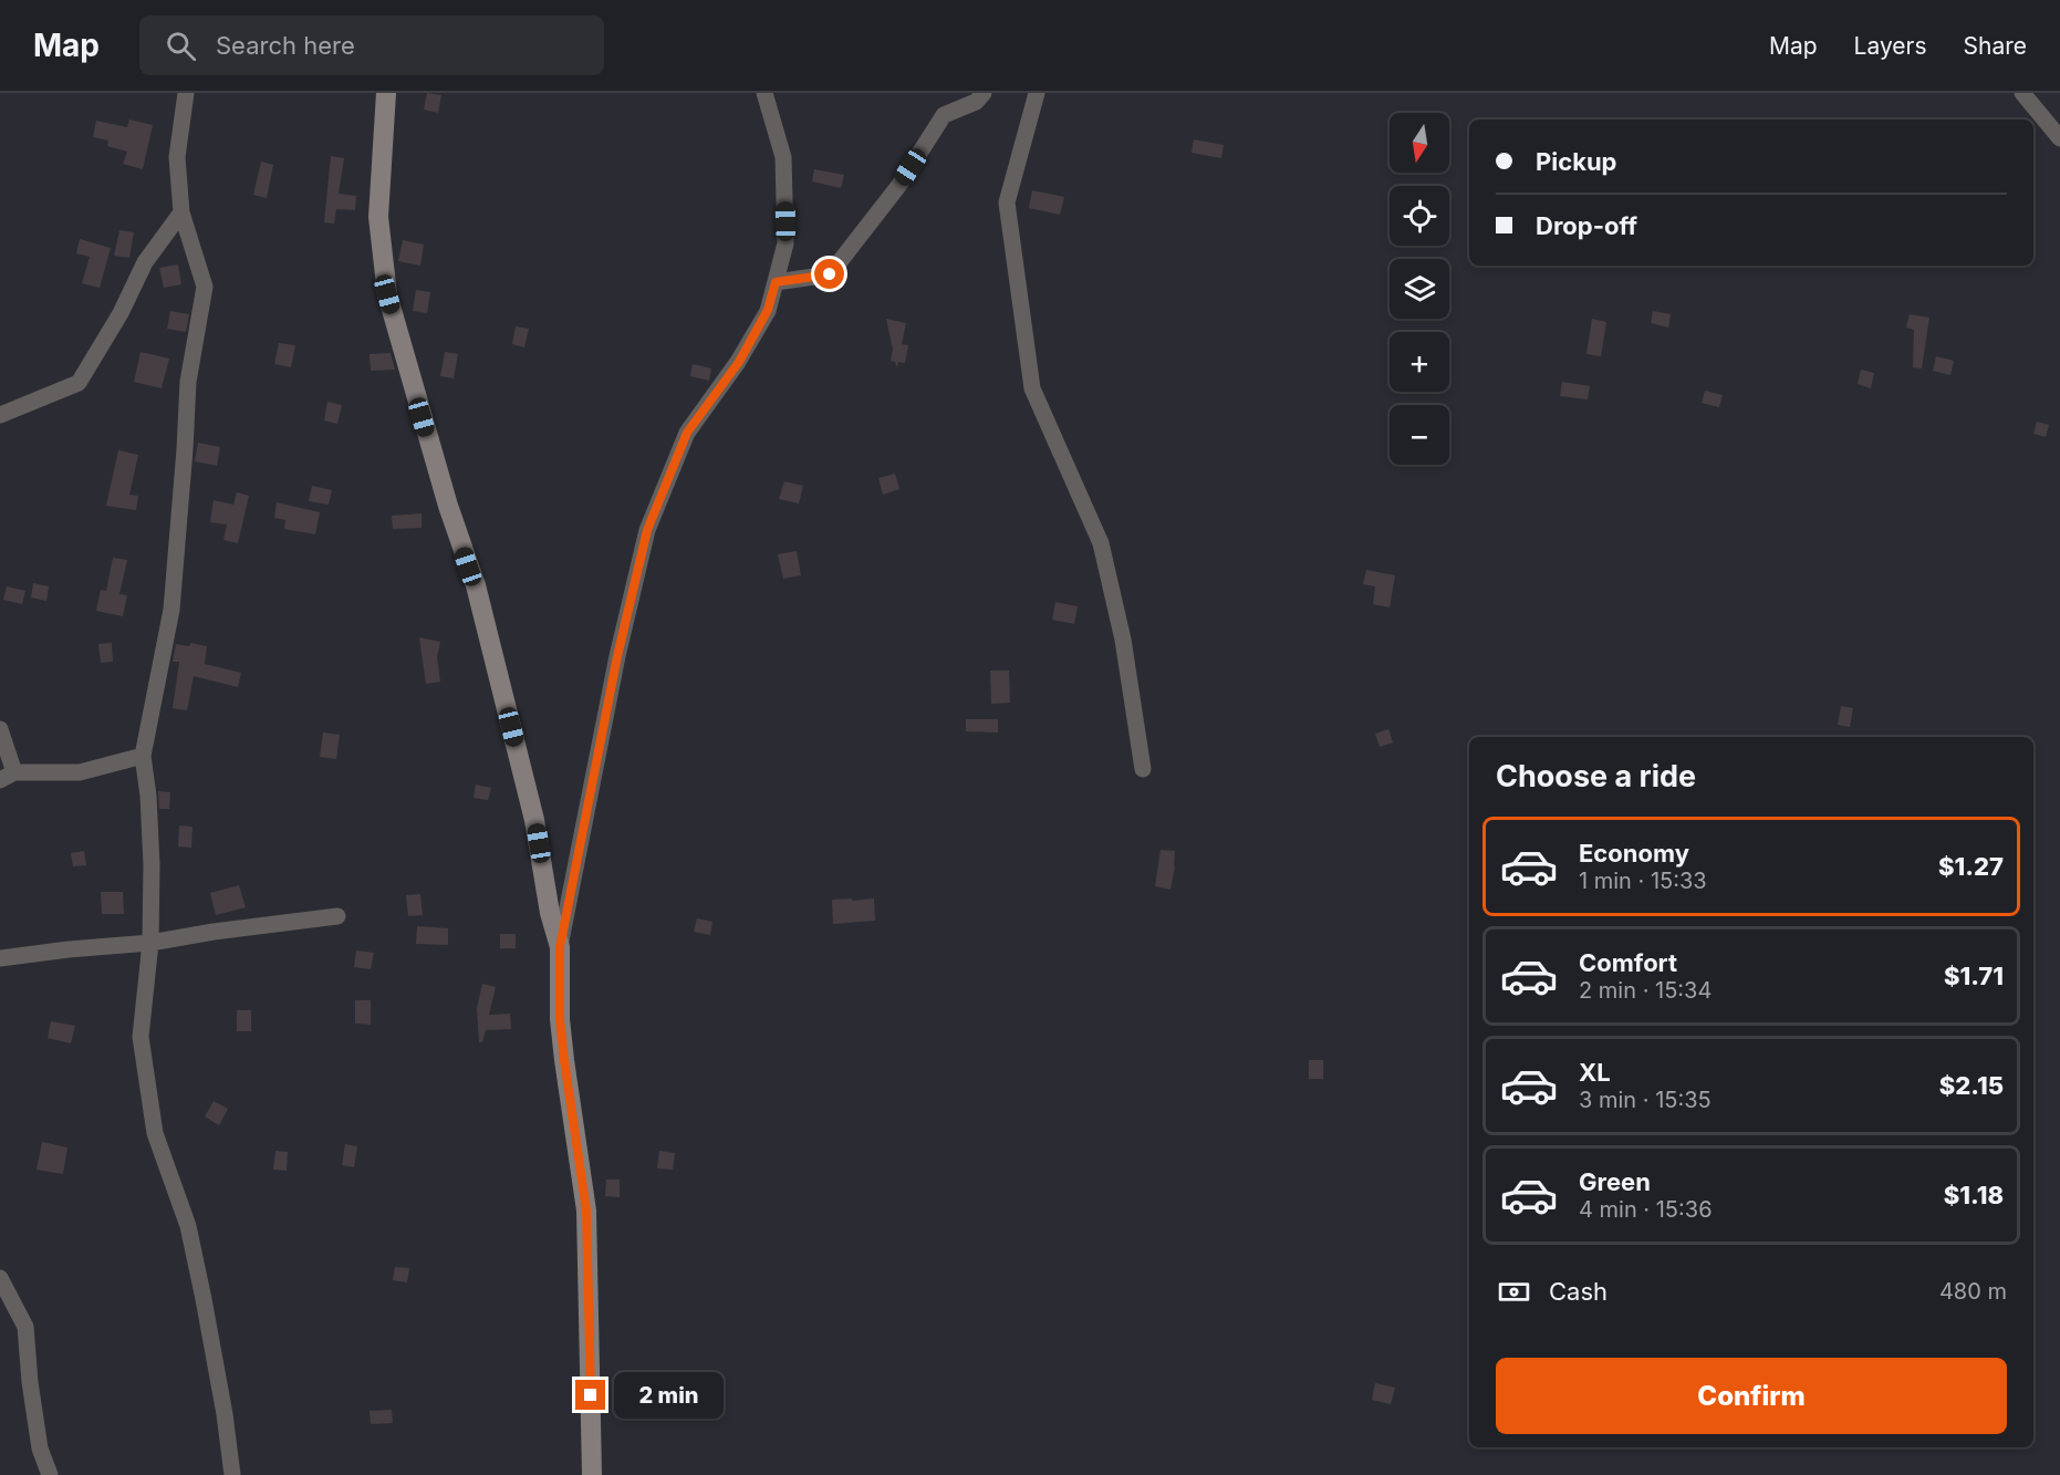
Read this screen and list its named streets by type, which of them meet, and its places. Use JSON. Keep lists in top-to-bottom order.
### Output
{
  "north": "bottom",
  "page": {
    "header": "Map",
    "search": "Search here",
    "nav": ["Map", "Layers", "Share"],
    "map_buttons": ["+", "−"],
    "banner": ["Pickup", "Drop-off"],
    "heading": "Choose a ride",
    "list": [
      {
        "name": "Economy",
        "note": "1 min · 15:33",
        "value": "$1.27"
      },
      {
        "name": "Comfort",
        "note": "2 min · 15:34",
        "value": "$1.71"
      },
      {
        "name": "XL",
        "note": "3 min · 15:35",
        "value": "$2.15"
      },
      {
        "name": "Green",
        "note": "4 min · 15:36",
        "value": "$1.18"
      }
    ],
    "pay": ["Cash", "480 m"],
    "buttons": "Confirm",
    "bubble": "2 min"
  }
}
